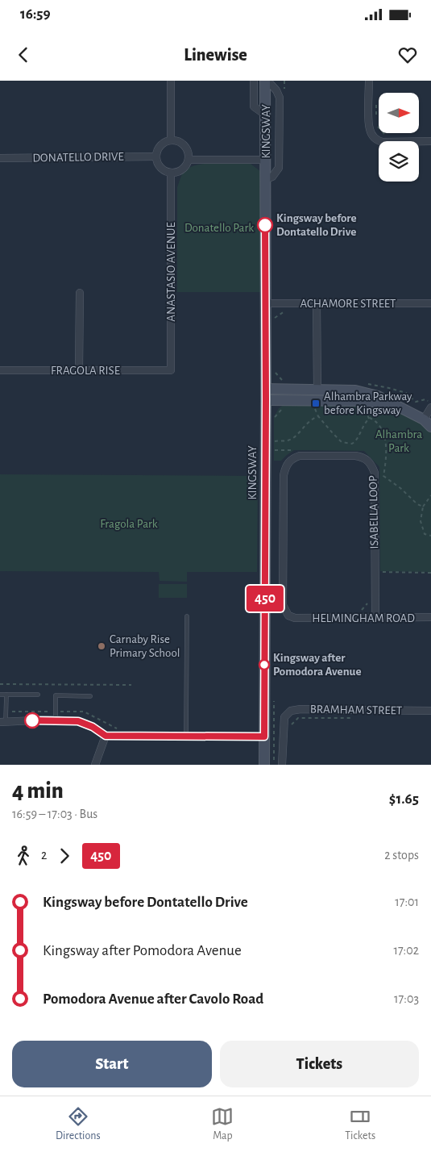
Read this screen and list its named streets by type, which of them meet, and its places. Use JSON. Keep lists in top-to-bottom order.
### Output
{
  "streets": {
    "street": [
      "KINGSWAY",
      "DONATELLO DRIVE",
      "ANASTASIO AVENUE",
      "ACHAMORE STREET",
      "FRAGOLA RISE",
      "ISABELLA LOOP",
      "HELMINGHAM ROAD",
      "BRAMHAM STREET"
    ]
  },
  "crossings": [
    ["KINGSWAY", "ACHAMORE STREET"],
    ["DONATELLO DRIVE", "ANASTASIO AVENUE"],
    ["ANASTASIO AVENUE", "FRAGOLA RISE"],
    ["ISABELLA LOOP", "HELMINGHAM ROAD"]
  ],
  "parks": ["Donatello Park", "Alhambra Park", "Fragola Park"],
  "places": {
    "other": ["Kingsway before Dontatello Drive", "Carnaby Rise Primary School", "Kingsway after Pomodora Avenue"],
    "transit": ["Alhambra Parkway before Kingsway"]
  },
  "lines": ["bus line 450"],
  "north": "right",
  "page": {
    "status": "16:59",
    "header": "Linewise",
    "on_map": "450",
    "heading": ["4 min", "16:59 – 17:03 · Bus", "$1.65"],
    "legs": ["2", "450", "2 stops"],
    "list": [
      {
        "name": "Kingsway before Dontatello Drive",
        "value": "17:01"
      },
      {
        "name": "Kingsway after Pomodora Avenue",
        "value": "17:02"
      },
      {
        "name": "Pomodora Avenue after Cavolo Road",
        "value": "17:03"
      }
    ],
    "buttons": ["Start", "Tickets"],
    "tabs": ["Directions", "Map", "Tickets"]
  }
}
